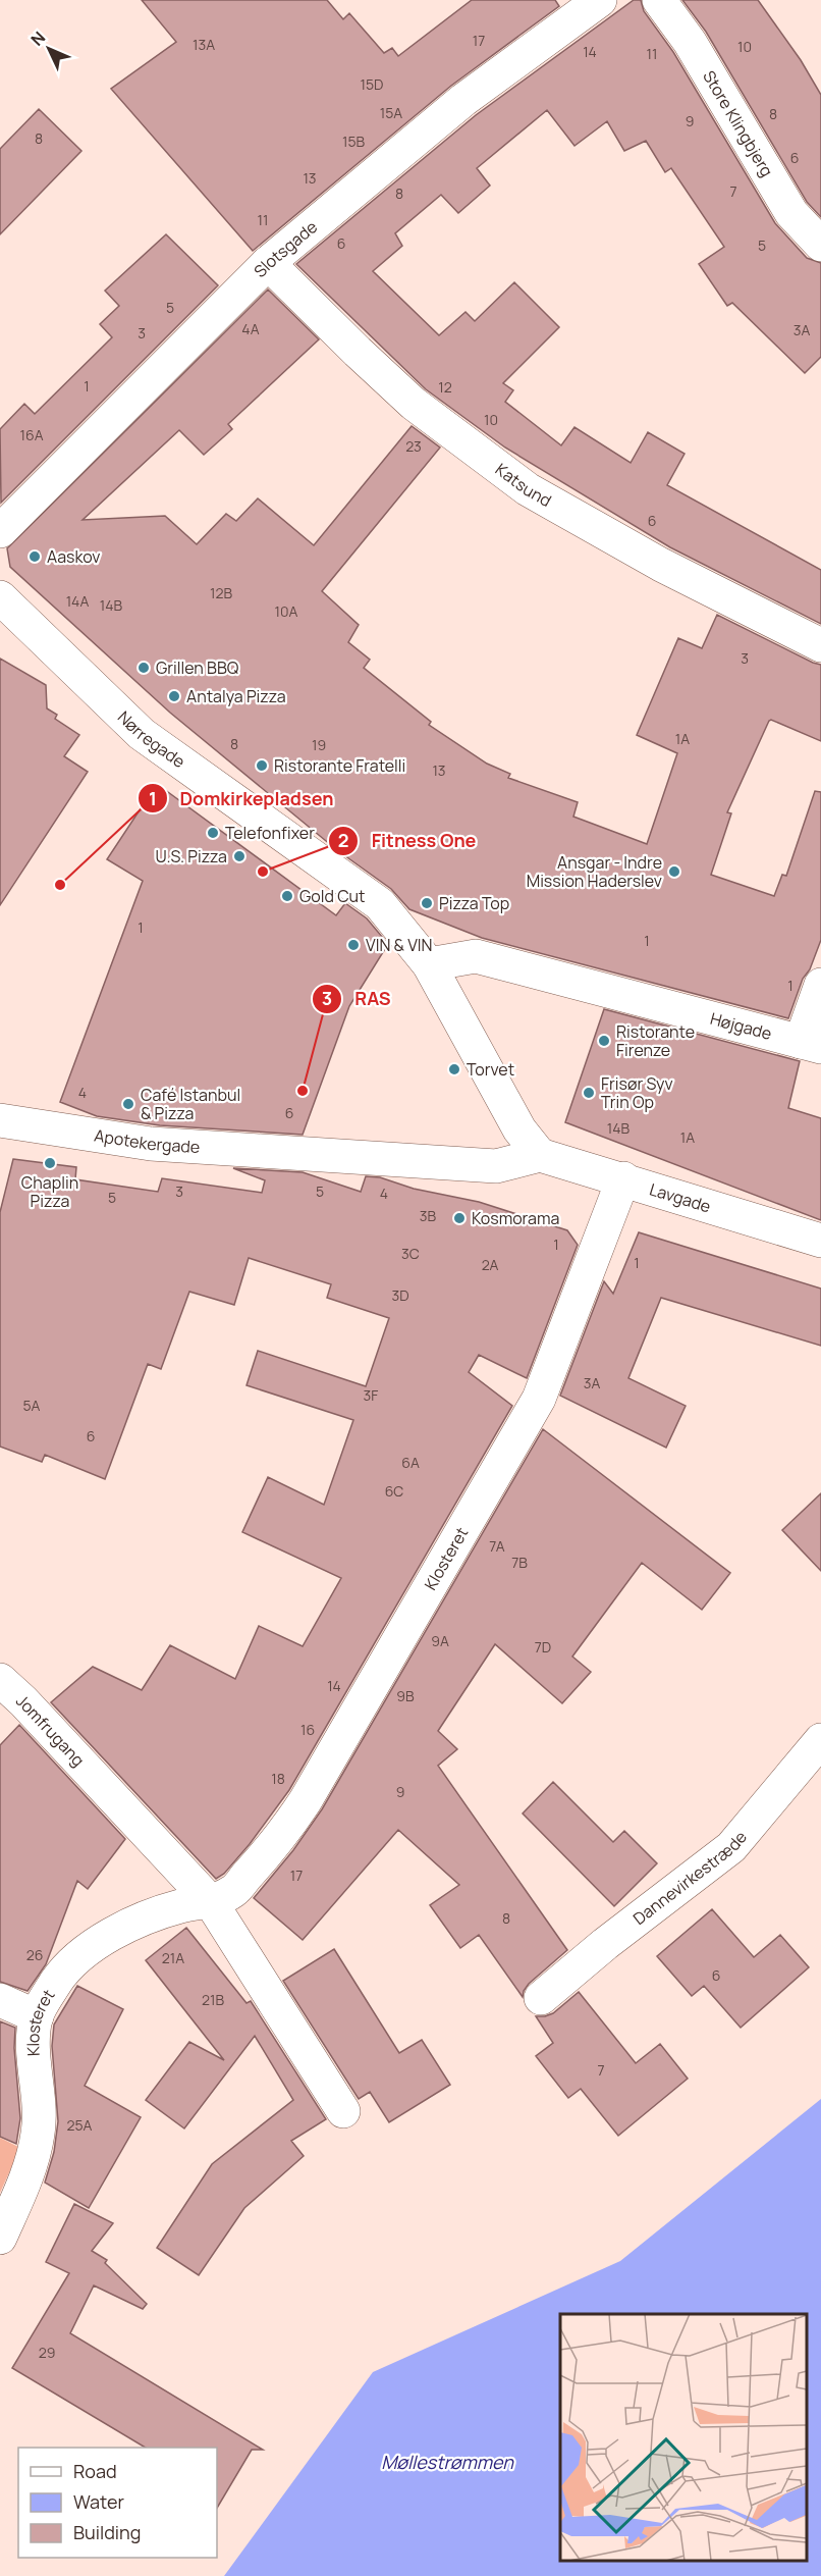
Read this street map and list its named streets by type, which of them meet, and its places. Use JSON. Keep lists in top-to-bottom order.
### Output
{
  "streets": {
    "street": [
      "Store Klingbjerg",
      "Slotsgade",
      "Katsund",
      "Nørregade",
      "Højgade",
      "Apotekergade",
      "Lavgade",
      "Klosteret",
      "Jomfrugang",
      "Dannevirkestræde"
    ]
  },
  "crossings": [
    ["Slotsgade", "Katsund"],
    ["Nørregade", "Højgade"],
    ["Apotekergade", "Lavgade"],
    ["Lavgade", "Klosteret"],
    ["Klosteret", "Jomfrugang"]
  ],
  "water": ["Møllestrømmen"],
  "places": [
    "Aaskov",
    "Grillen BBQ",
    "Antalya Pizza",
    "Ristorante Fratelli",
    "Telefonfixer",
    "U.S. Pizza",
    "Fitness One",
    "Ansgar - Indre Mission Haderslev",
    "Domkirkepladsen",
    "Gold Cut",
    "Pizza Top",
    "VIN & VIN",
    "Ristorante Firenze",
    "Torvet",
    "RAS",
    "Frisør Syv Trin Op",
    "Café Istanbul & Pizza",
    "Chaplin Pizza",
    "Kosmorama"
  ],
  "house_numbers": [
    "17",
    "13A",
    "10",
    "14",
    "11",
    "15D",
    "15A",
    "8",
    "9",
    "8",
    "15B",
    "6",
    "13",
    "7",
    "8",
    "11",
    "6",
    "5",
    "5",
    "4A",
    "3A",
    "3",
    "1",
    "12",
    "10",
    "16A",
    "23",
    "6",
    "12B",
    "14A",
    "14B",
    "10A",
    "3",
    "1A",
    "8",
    "19",
    "13",
    "1",
    "1",
    "1",
    "4",
    "6",
    "14B",
    "1A",
    "3",
    "5",
    "4",
    "5",
    "3B",
    "1",
    "3C",
    "1",
    "2A",
    "3D",
    "3A",
    "3F",
    "5A",
    "6",
    "6A",
    "6C",
    "7A",
    "7B",
    "9A",
    "7D",
    "14",
    "9B",
    "16",
    "18",
    "9",
    "17",
    "8",
    "26",
    "21A",
    "6",
    "21B",
    "7",
    "25A",
    "29"
  ],
  "legend": ["Road", "Water", "Building"],
  "north": "top left"
}
